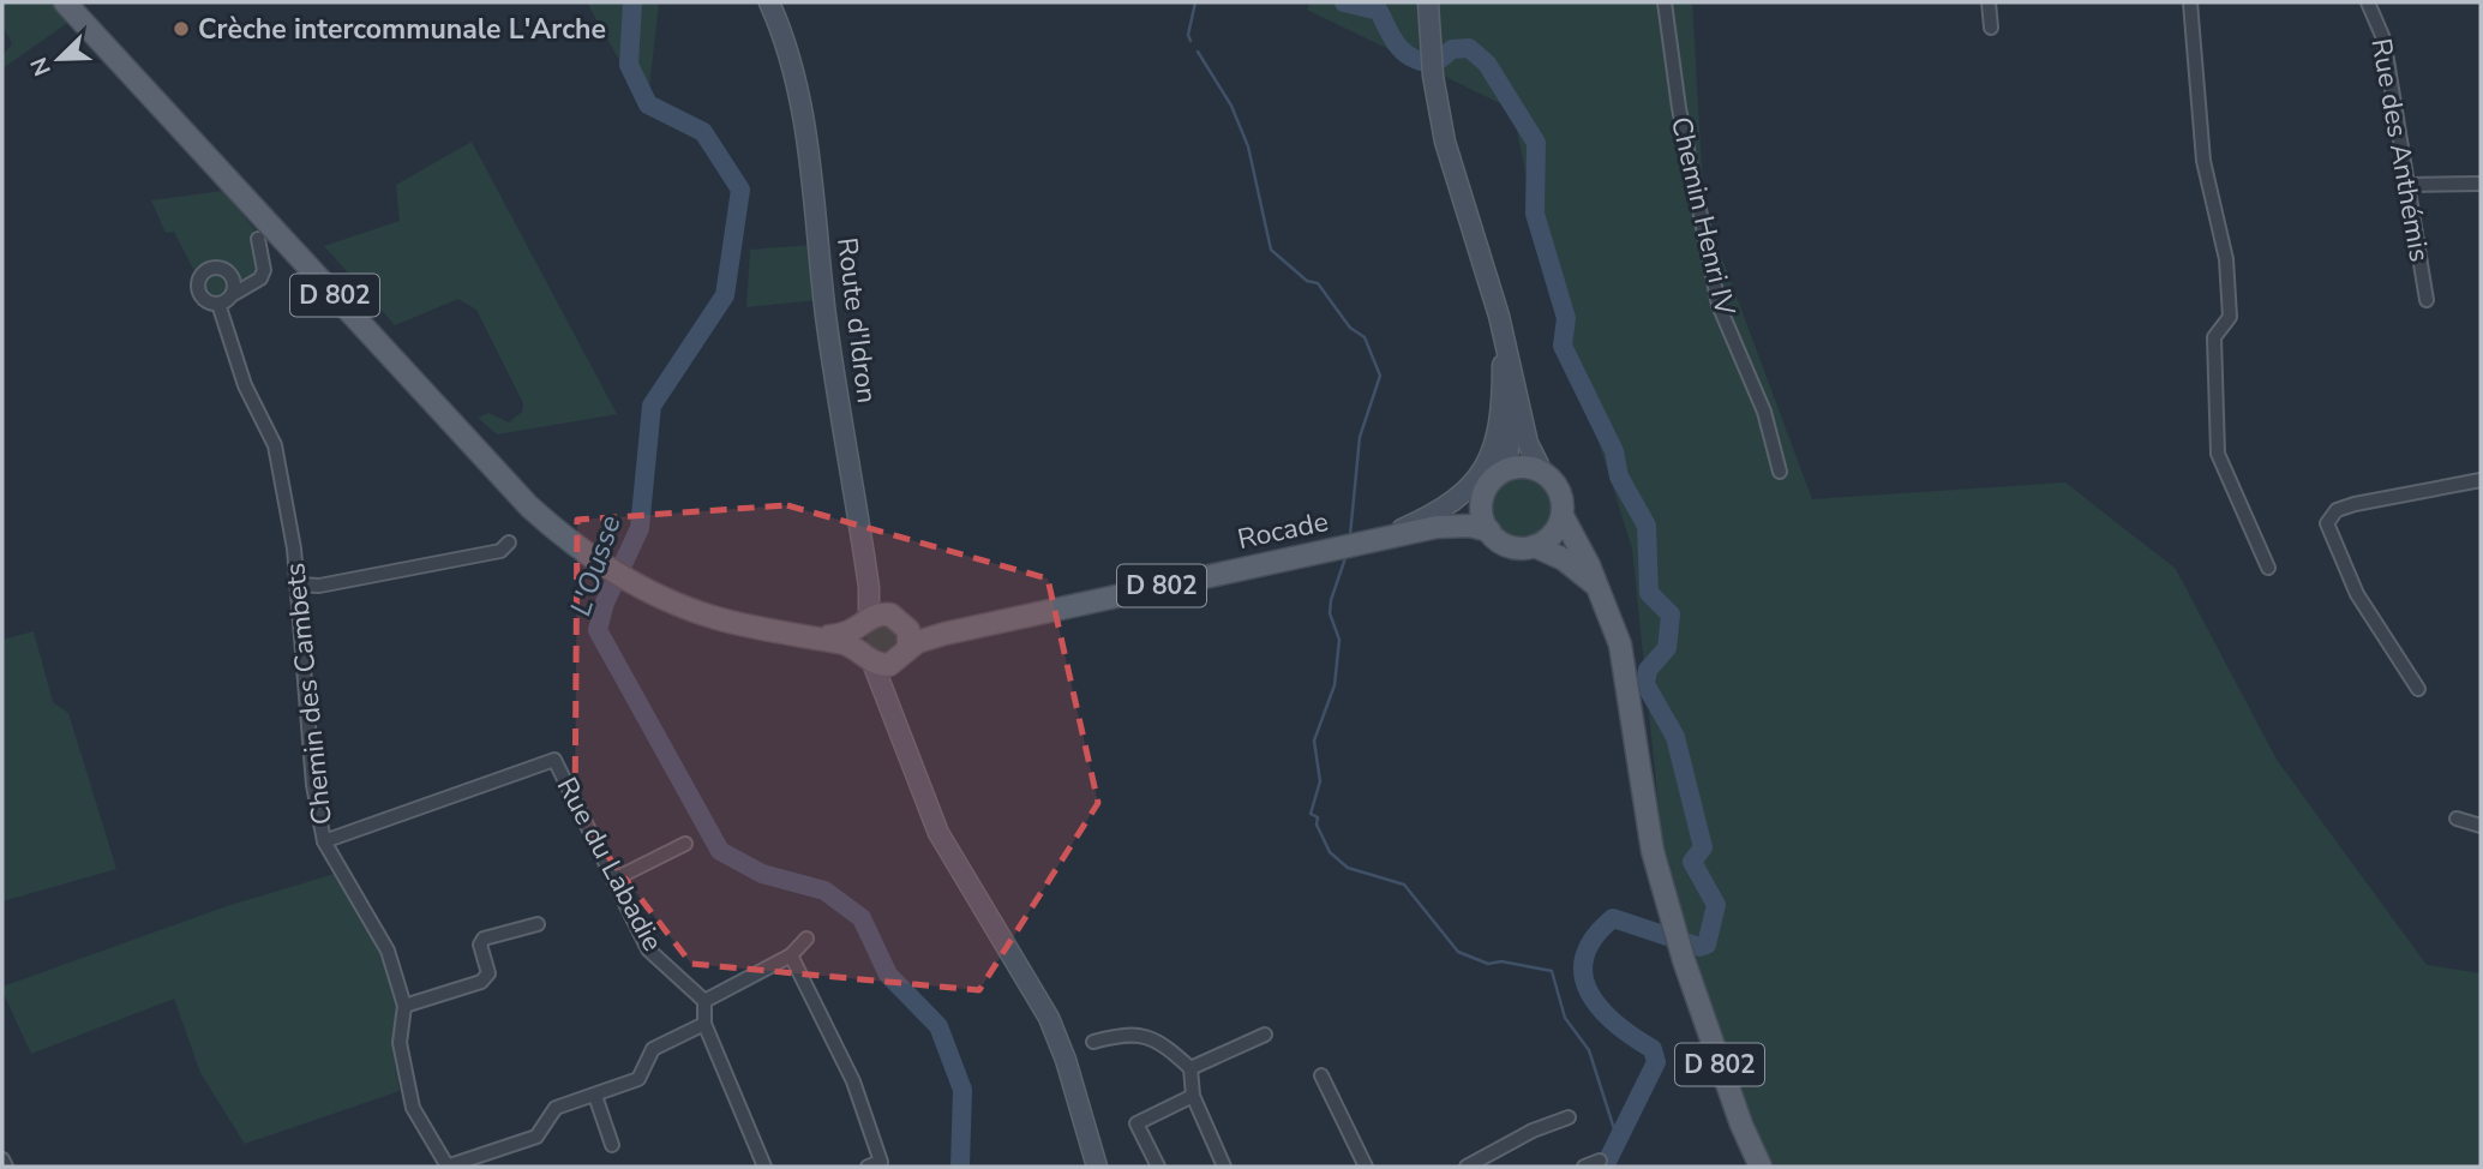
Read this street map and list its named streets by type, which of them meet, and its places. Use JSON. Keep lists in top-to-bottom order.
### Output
{
  "streets": {
    "main road": ["D 802", "Rocade"],
    "street": [
      "Rue des Anthémis",
      "Chemin Henri IV",
      "Route d'Idron",
      "Chemin des Cambets",
      "Rue du Labadie"
    ]
  },
  "crossings": [
    ["D 802", "Route d'Idron"],
    ["D 802", "Rocade"],
    ["Chemin des Cambets", "Rue du Labadie"]
  ],
  "water": ["L'Ousse"],
  "places": ["Crèche intercommunale L'Arche"],
  "north": "bottom left"
}
